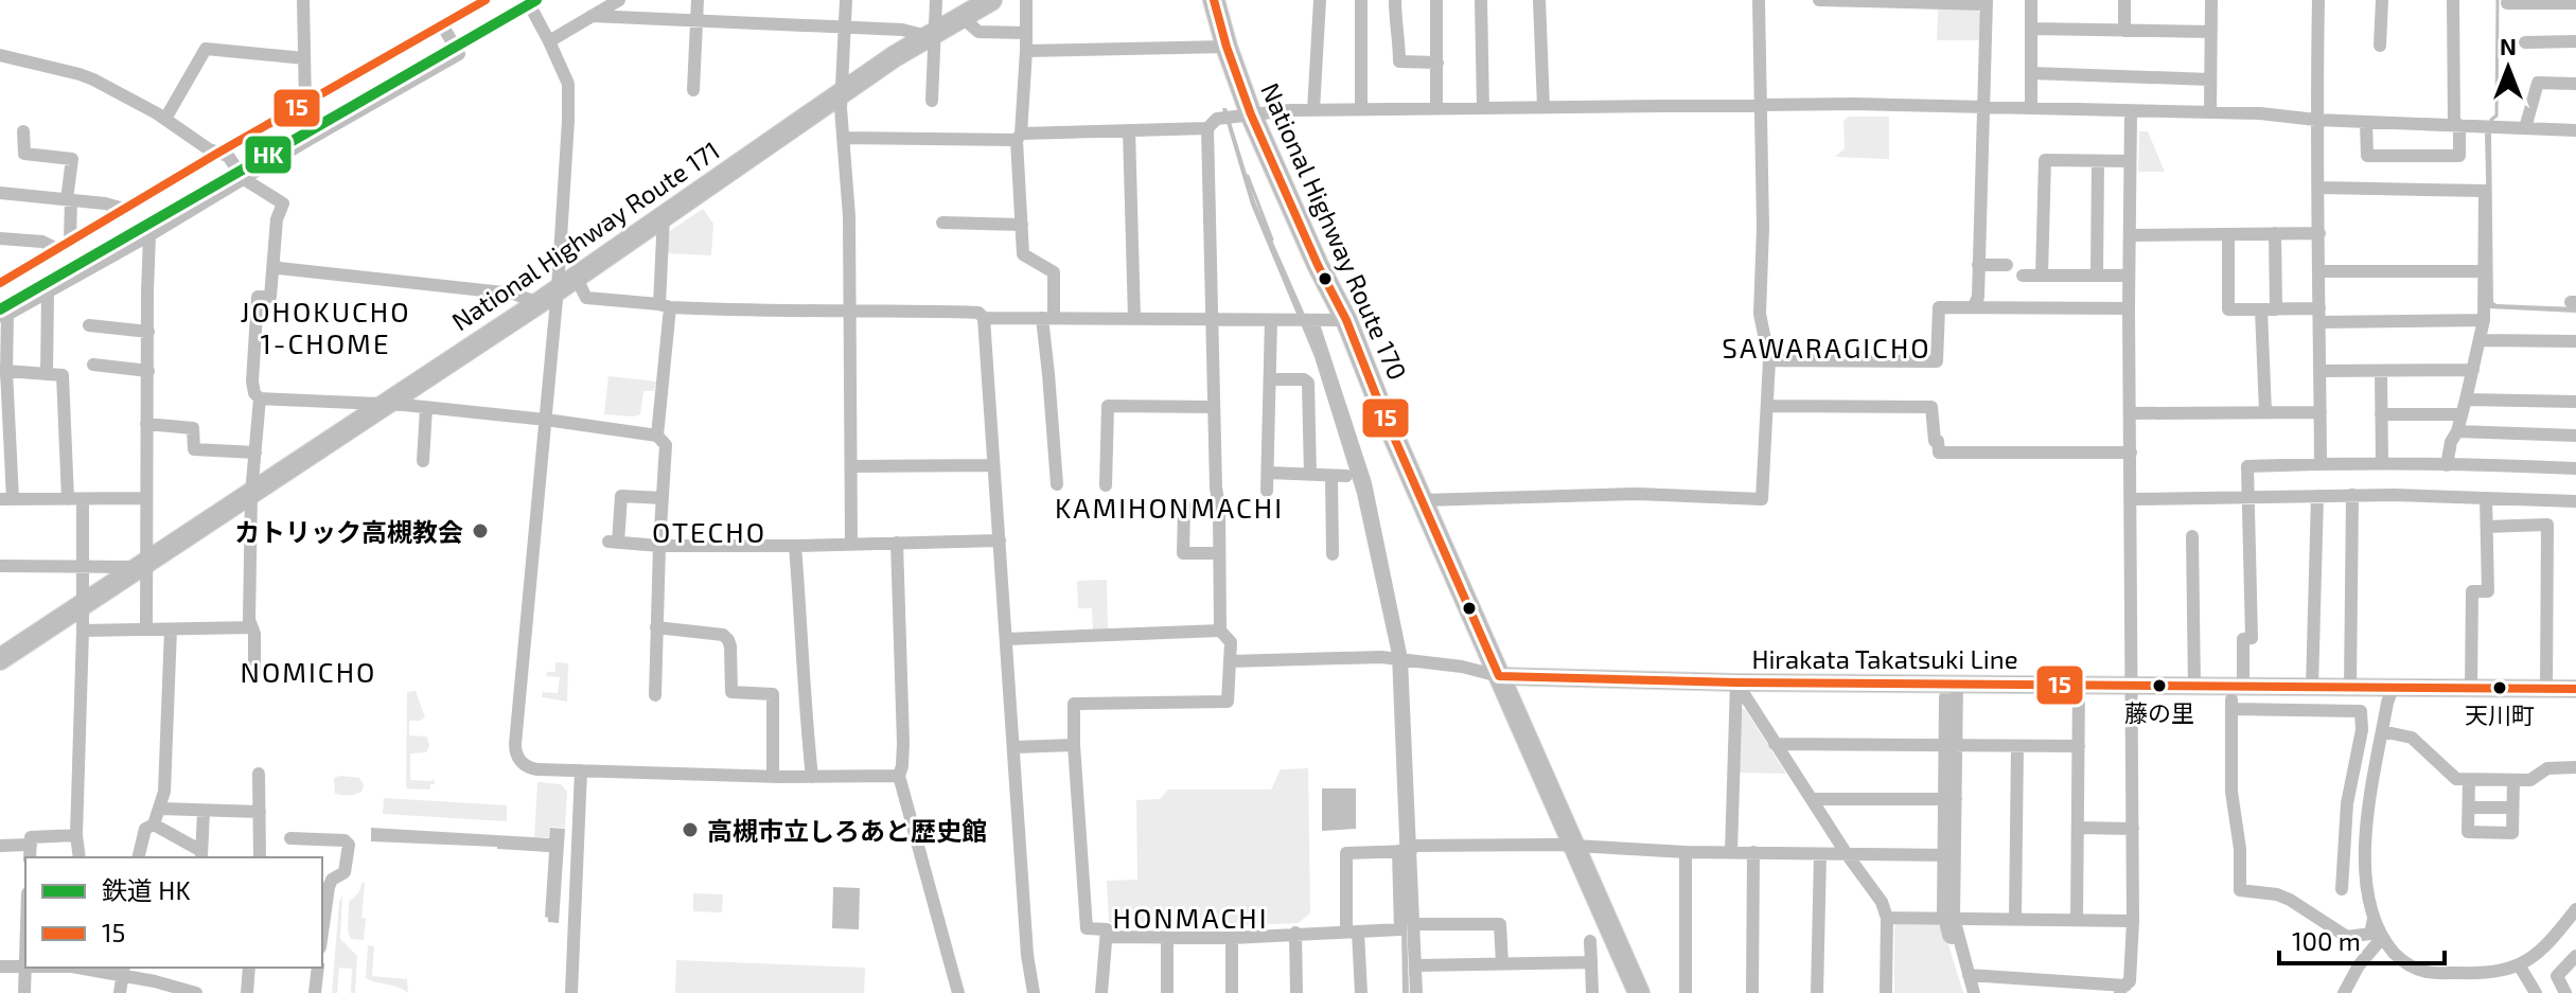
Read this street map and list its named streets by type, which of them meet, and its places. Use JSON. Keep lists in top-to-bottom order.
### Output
{
  "streets": {
    "highway": ["National Highway Route 170", "National Highway Route 171"],
    "main road": ["Hirakata Takatsuki Line"]
  },
  "crossings": [
    ["National Highway Route 170", "Hirakata Takatsuki Line"]
  ],
  "districts": [
    "JOHOKUCHO 1-CHOME",
    "SAWARAGICHO",
    "KAMIHONMACHI",
    "OTECHO",
    "NOMICHO",
    "HONMACHI"
  ],
  "places": [
    "カトリック高槻教会",
    "藤の里",
    "天川町",
    "高槻市立しろあと歴史館"
  ],
  "lines": ["rail line HK", "transit line 15"],
  "legend": ["鉄道 HK", "15"],
  "scale_bar": "100 m",
  "north": "top"
}
